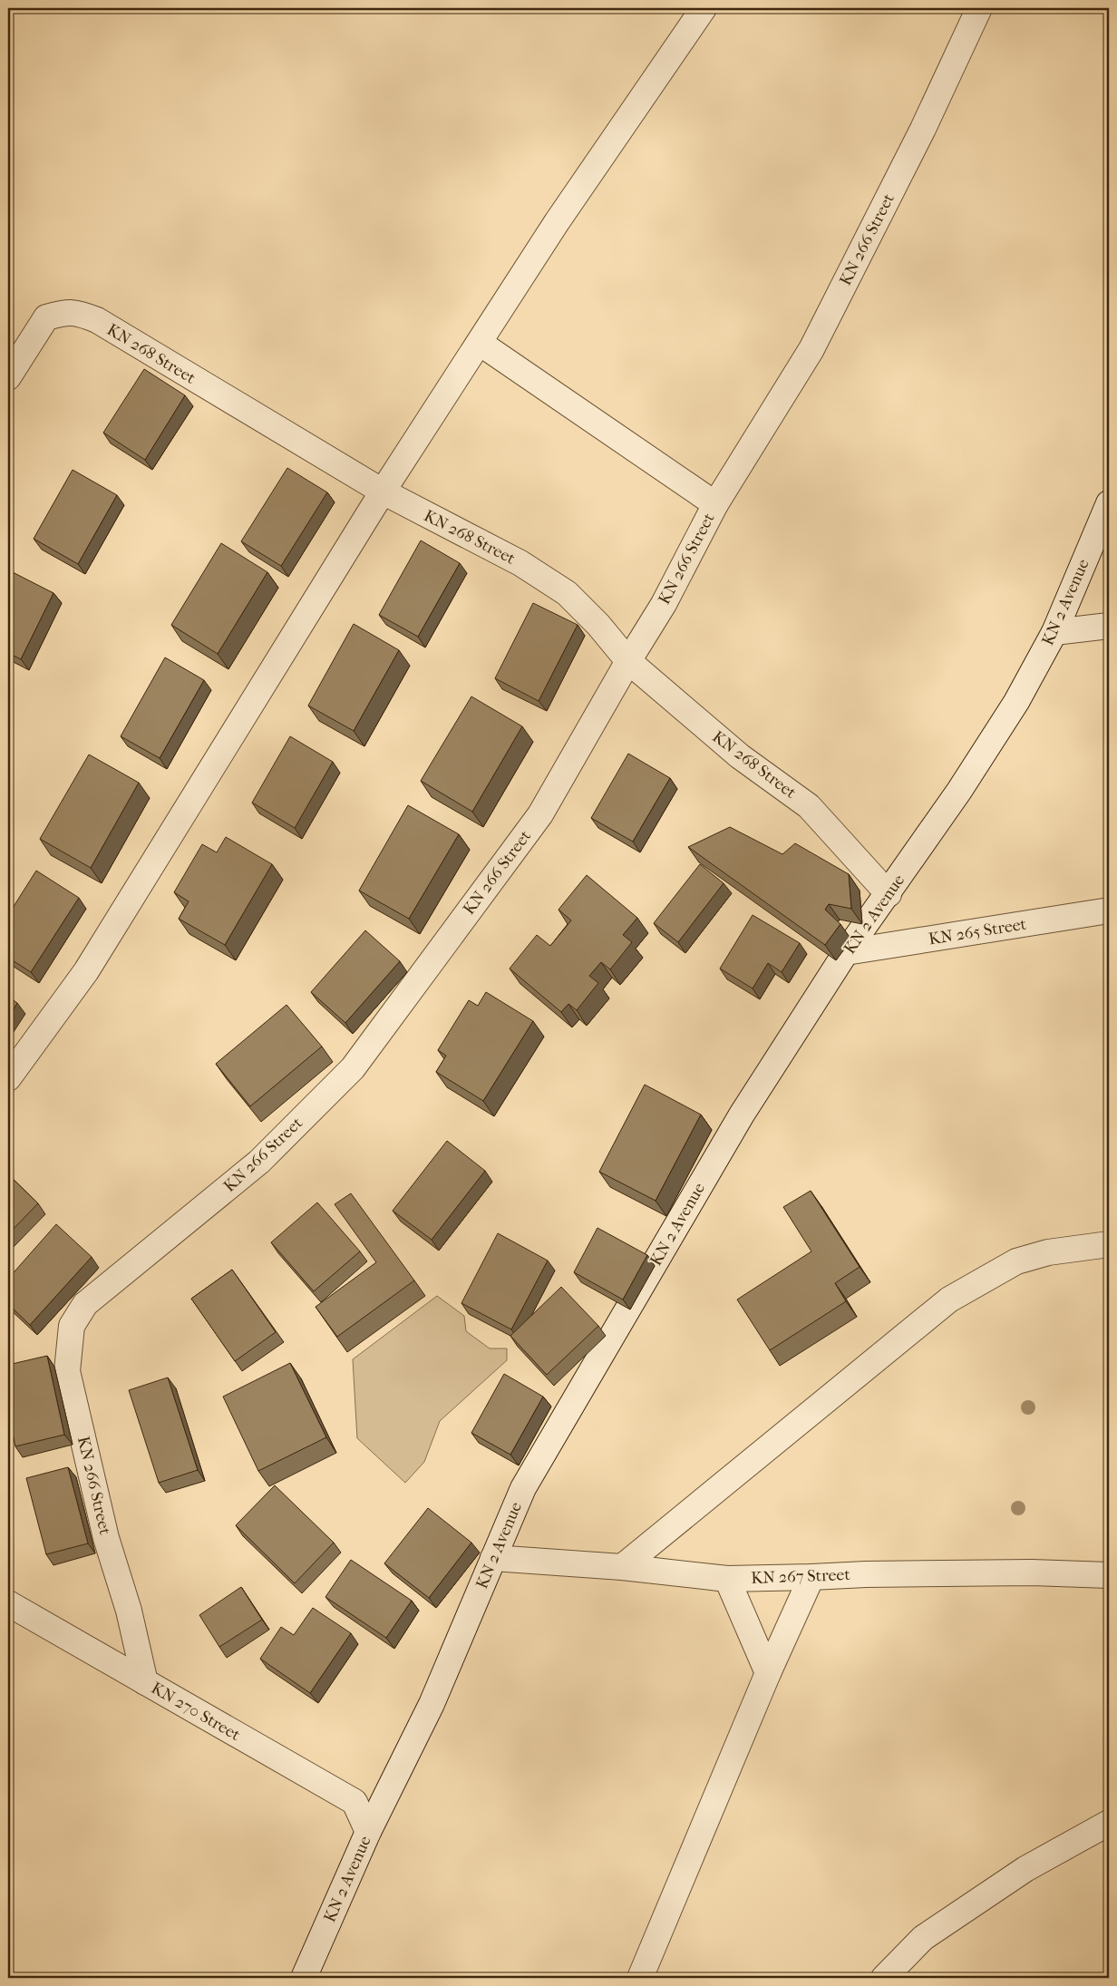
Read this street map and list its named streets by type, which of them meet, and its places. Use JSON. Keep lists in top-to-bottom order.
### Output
{
  "streets": {
    "street": [
      "KN 266 Street",
      "KN 268 Street",
      "KN 2 Avenue",
      "KN 265 Street",
      "KN 267 Street",
      "KN 270 Street"
    ]
  },
  "crossings": [
    ["KN 266 Street", "KN 268 Street"],
    ["KN 266 Street", "KN 270 Street"],
    ["KN 268 Street", "KN 2 Avenue"],
    ["KN 2 Avenue", "KN 265 Street"],
    ["KN 2 Avenue", "KN 267 Street"],
    ["KN 2 Avenue", "KN 270 Street"]
  ]
}
